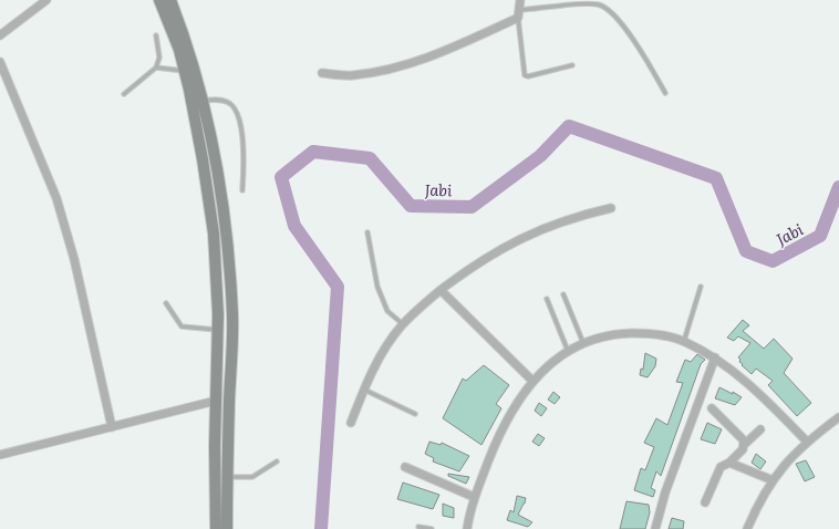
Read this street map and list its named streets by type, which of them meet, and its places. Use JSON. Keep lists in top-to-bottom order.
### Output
{
  "water": ["Jabi"]
}
